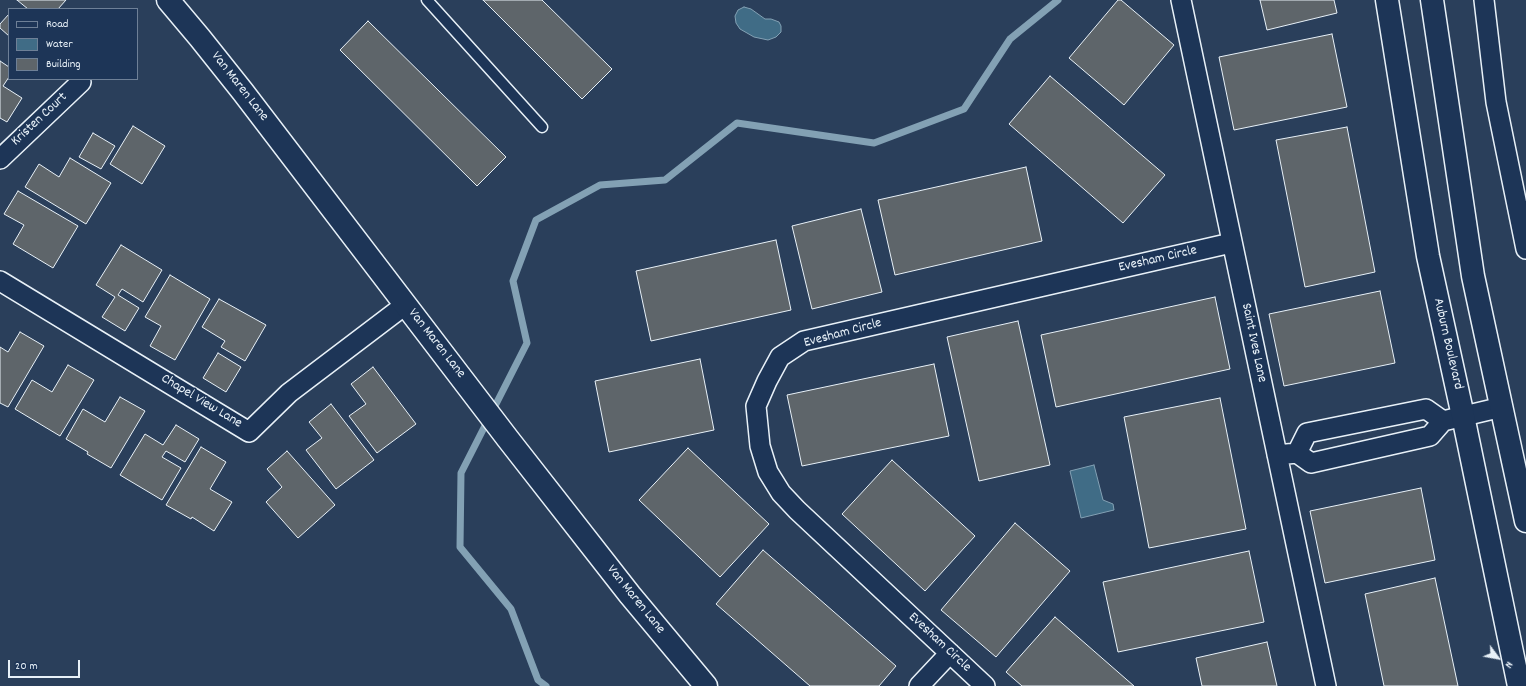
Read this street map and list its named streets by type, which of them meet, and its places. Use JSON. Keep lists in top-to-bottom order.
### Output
{
  "streets": {
    "main road": ["Van Maren Lane", "Auburn Boulevard"],
    "street": [
      "Kristen Court",
      "Evesham Circle",
      "Saint Ives Lane",
      "Chapel View Lane"
    ]
  },
  "crossings": [
    ["Van Maren Lane", "Chapel View Lane"],
    ["Evesham Circle", "Saint Ives Lane"]
  ],
  "legend": ["Road", "Water", "Building"],
  "scale_bar": "20 m",
  "north": "bottom right"
}
